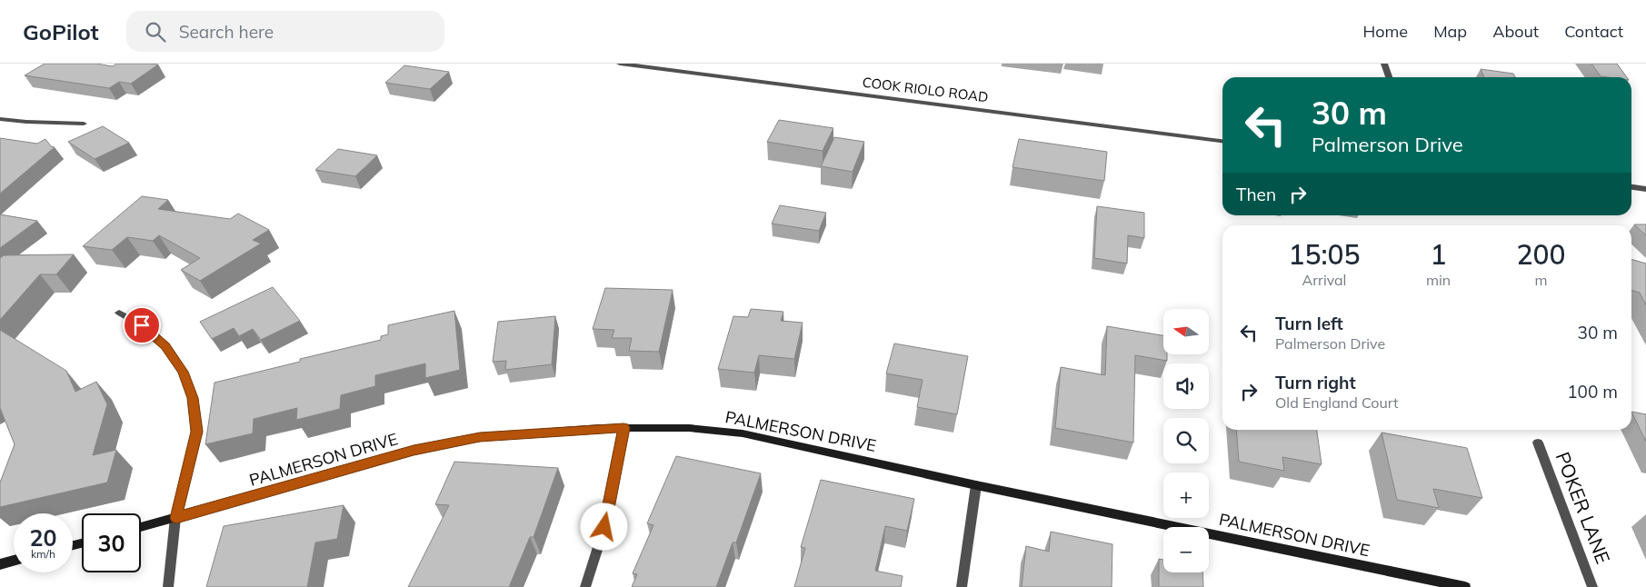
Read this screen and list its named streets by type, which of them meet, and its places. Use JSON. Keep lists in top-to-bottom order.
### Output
{
  "streets": {
    "street": ["COOK RIOLO ROAD", "PALMERSON DRIVE", "POKER LANE"]
  },
  "north": "left",
  "page": {
    "header": "GoPilot",
    "search": "Search here",
    "nav": [
      "Home",
      "Map",
      "About",
      "Contact"
    ],
    "turn": ["30 m", "Palmerson Drive"],
    "then": "Then",
    "eta": [
      "15:05",
      "Arrival",
      "1",
      "min",
      "200",
      "m"
    ],
    "list": [
      {
        "name": "Turn left",
        "note": "Palmerson Drive",
        "value": "30 m"
      },
      {
        "name": "Turn right",
        "note": "Old England Court",
        "value": "100 m"
      }
    ],
    "map_buttons": ["+", "−"],
    "speed": "20 km/h",
    "limit": "30"
  }
}
